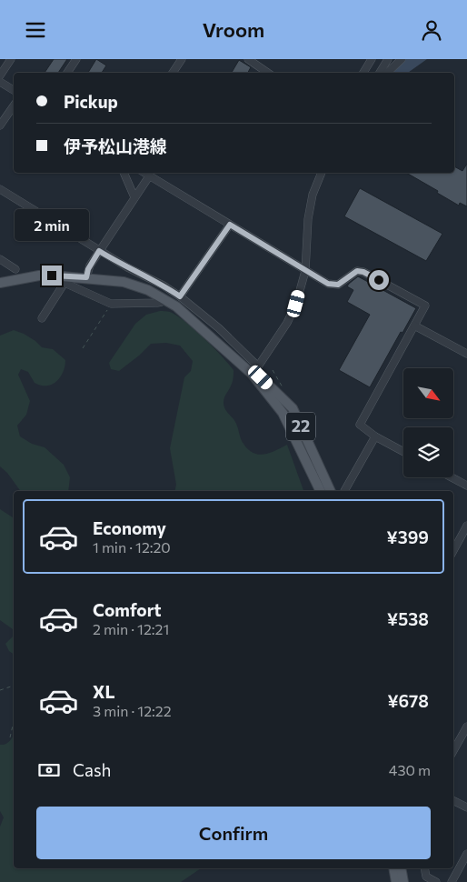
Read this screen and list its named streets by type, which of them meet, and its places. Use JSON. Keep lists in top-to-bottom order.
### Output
{
  "streets": {
    "main road": ["22"]
  },
  "north": "bottom right",
  "page": {
    "header": "Vroom",
    "banner": ["Pickup", "伊予松山港線"],
    "bubble": "2 min",
    "list": [
      {
        "name": "Economy",
        "note": "1 min · 12:20",
        "value": "¥399"
      },
      {
        "name": "Comfort",
        "note": "2 min · 12:21",
        "value": "¥538"
      },
      {
        "name": "XL",
        "note": "3 min · 12:22",
        "value": "¥678"
      }
    ],
    "pay": ["Cash", "430 m"],
    "buttons": "Confirm"
  }
}
